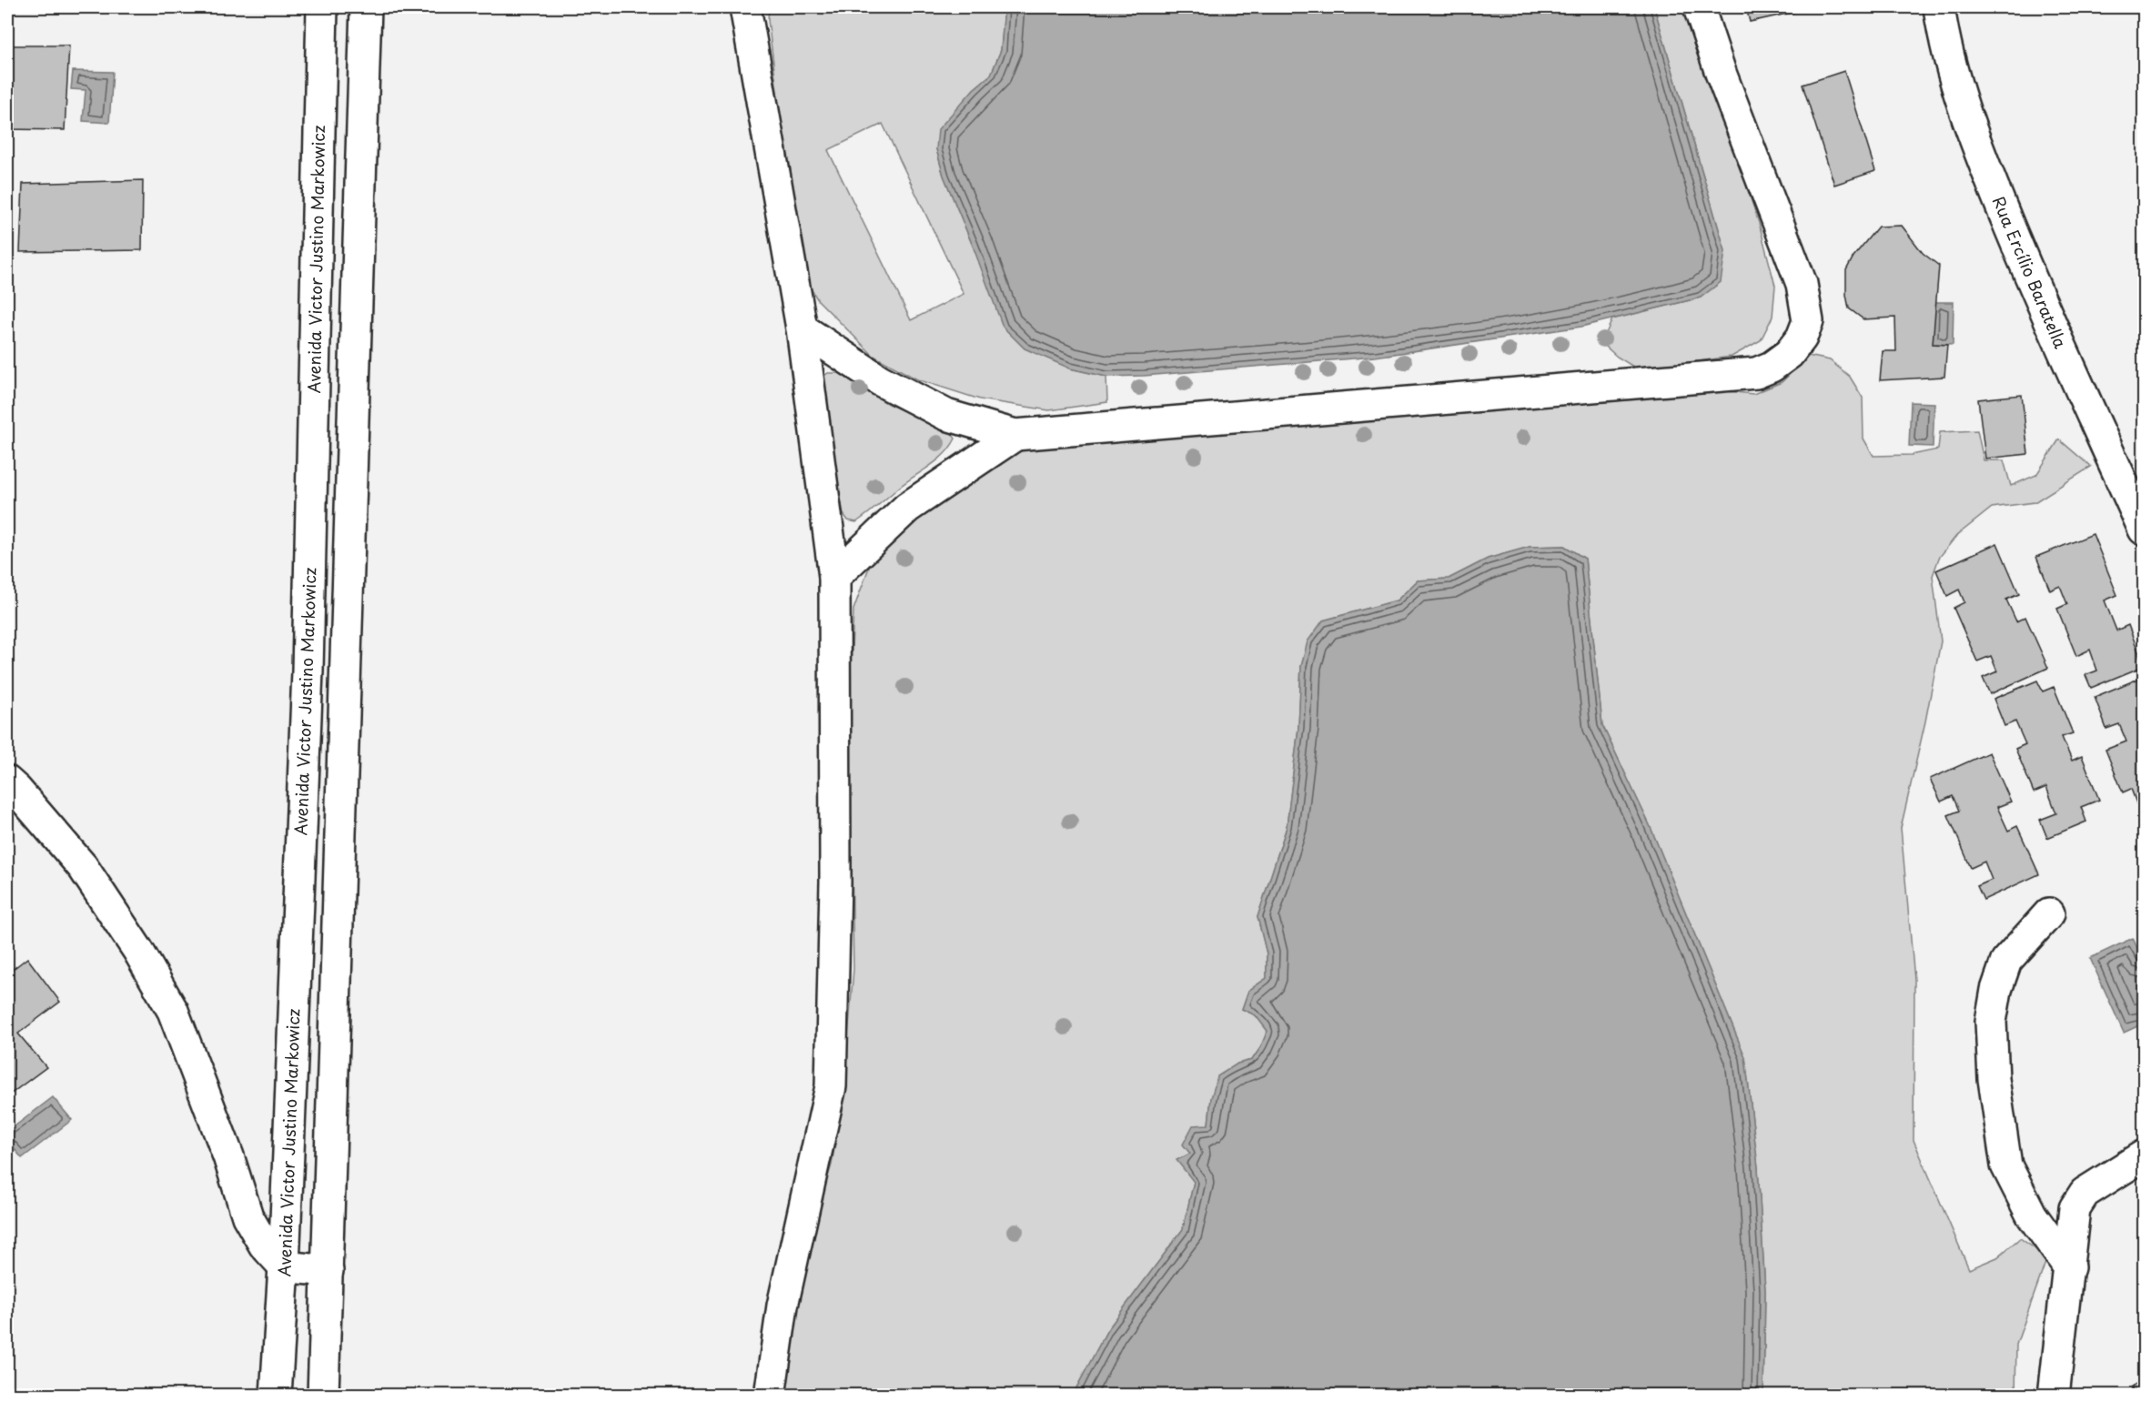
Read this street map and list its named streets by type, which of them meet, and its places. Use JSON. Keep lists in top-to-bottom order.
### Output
{
  "streets": {
    "street": ["Avenida Victor Justino Markowicz", "Rua Ercílio Baratella"]
  }
}
